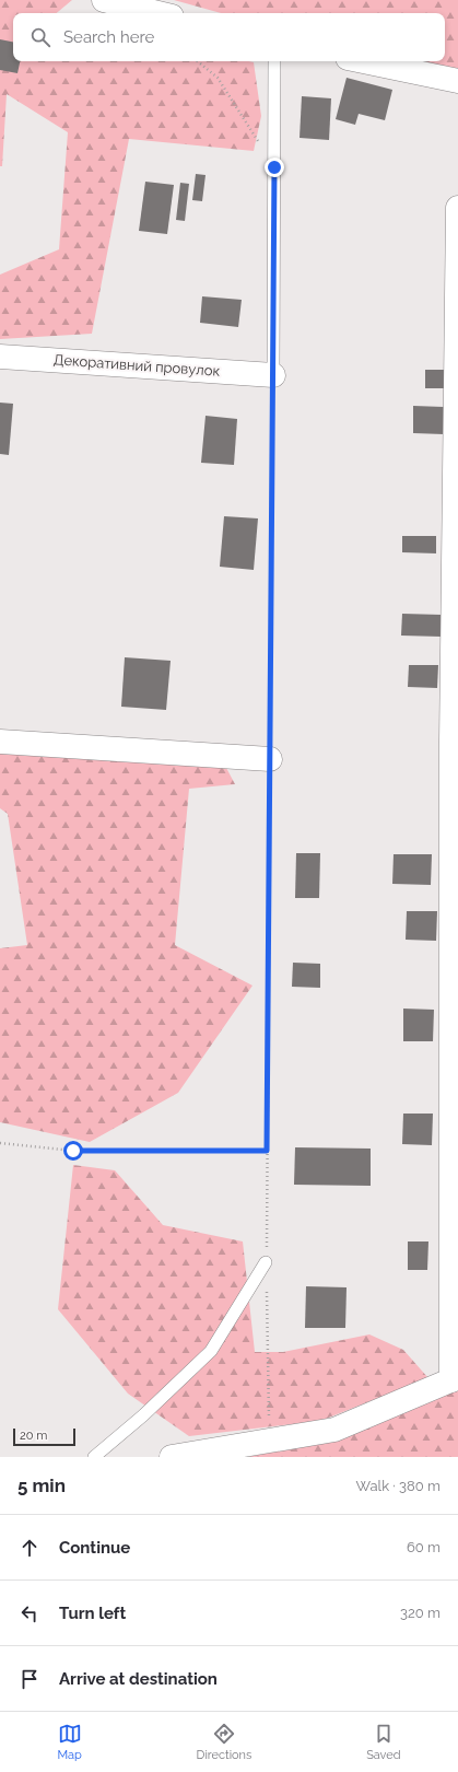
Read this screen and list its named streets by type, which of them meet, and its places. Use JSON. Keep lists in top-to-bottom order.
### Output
{
  "streets": {
    "street": ["Декоративний провулок"]
  },
  "scale_bar": "20 m",
  "page": {
    "search": "Search here",
    "scale": "20 m",
    "heading": ["5 min", "Walk · 380 m"],
    "list": [
      ["Continue", "60 m"],
      ["Turn left", "320 m"],
      "Arrive at destination"
    ],
    "nav": ["Map", "Directions", "Saved"]
  }
}
